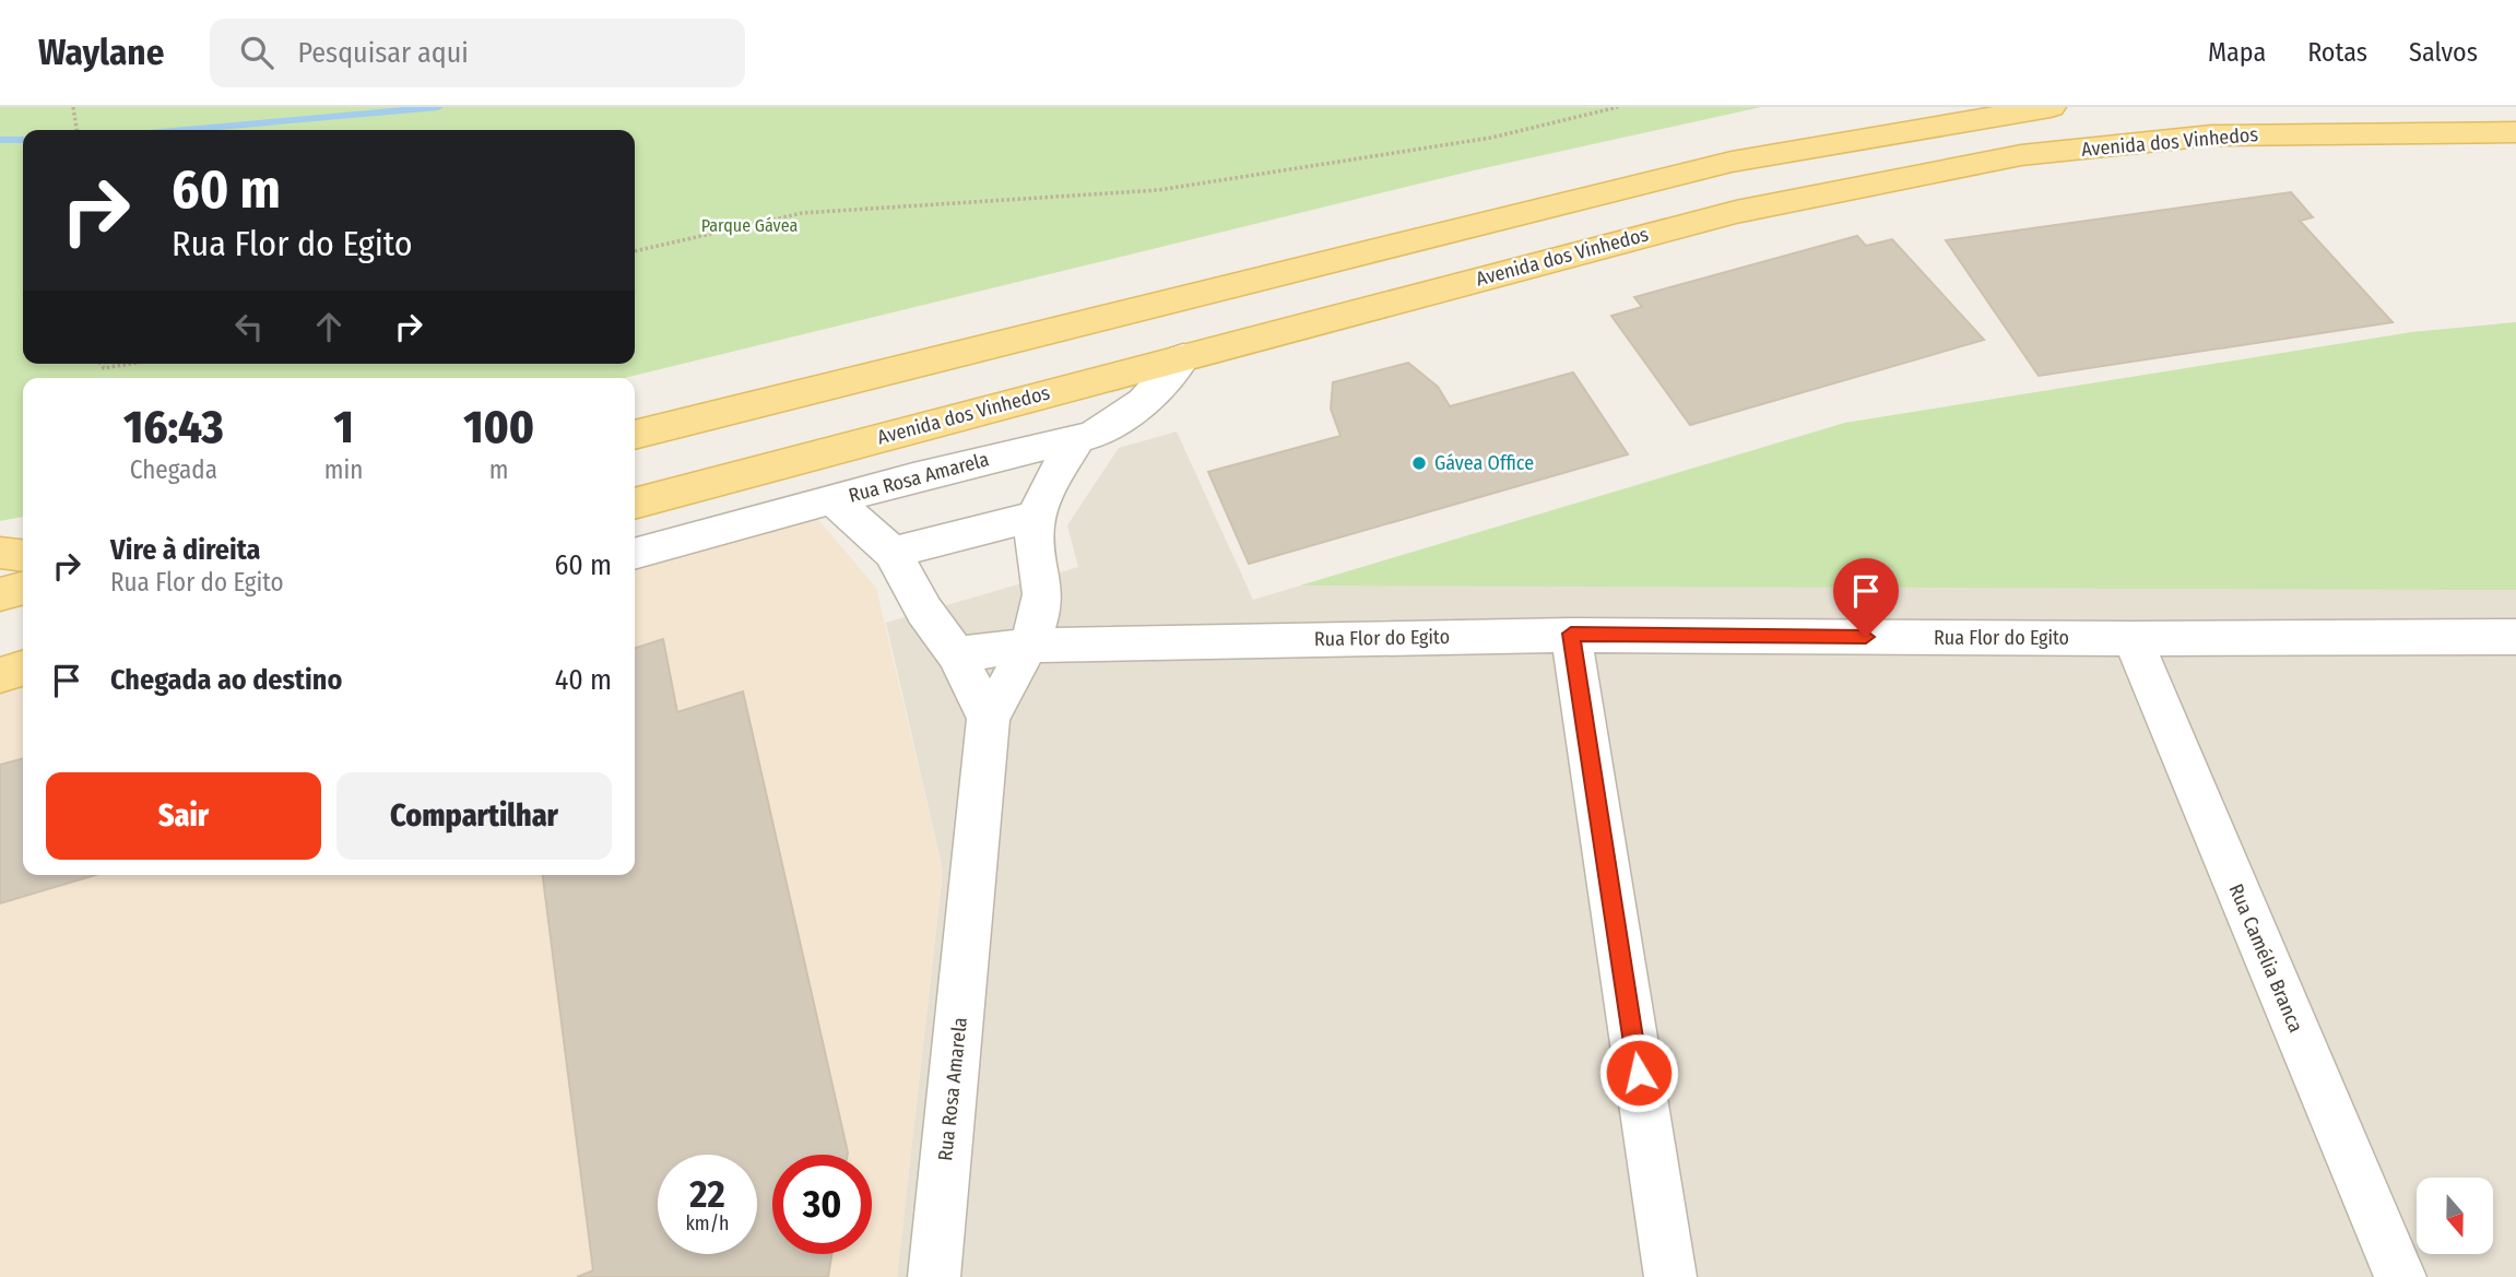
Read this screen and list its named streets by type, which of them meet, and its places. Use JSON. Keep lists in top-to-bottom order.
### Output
{
  "streets": {
    "main road": ["Avenida dos Vinhedos"],
    "street": ["Rua Rosa Amarela", "Rua Flor do Egito", "Rua Camélia Branca"]
  },
  "crossings": [
    ["Avenida dos Vinhedos", "Rua Rosa Amarela"],
    ["Rua Rosa Amarela", "Rua Flor do Egito"],
    ["Rua Flor do Egito", "Rua Camélia Branca"]
  ],
  "parks": ["Parque Gávea"],
  "places": ["Gávea Office"],
  "north": "bottom",
  "page": {
    "header": "Waylane",
    "search": "Pesquisar aqui",
    "nav": ["Mapa", "Rotas", "Salvos"],
    "turn": ["60 m", "Rua Flor do Egito"],
    "eta": [
      "16:43",
      "Chegada",
      "1",
      "min",
      "100",
      "m"
    ],
    "list": [
      {
        "name": "Vire à direita",
        "note": "Rua Flor do Egito",
        "value": "60 m"
      },
      {
        "name": "Chegada ao destino",
        "value": "40 m"
      }
    ],
    "buttons": ["Sair", "Compartilhar"],
    "speed": "22 km/h",
    "limit": "30"
  }
}
